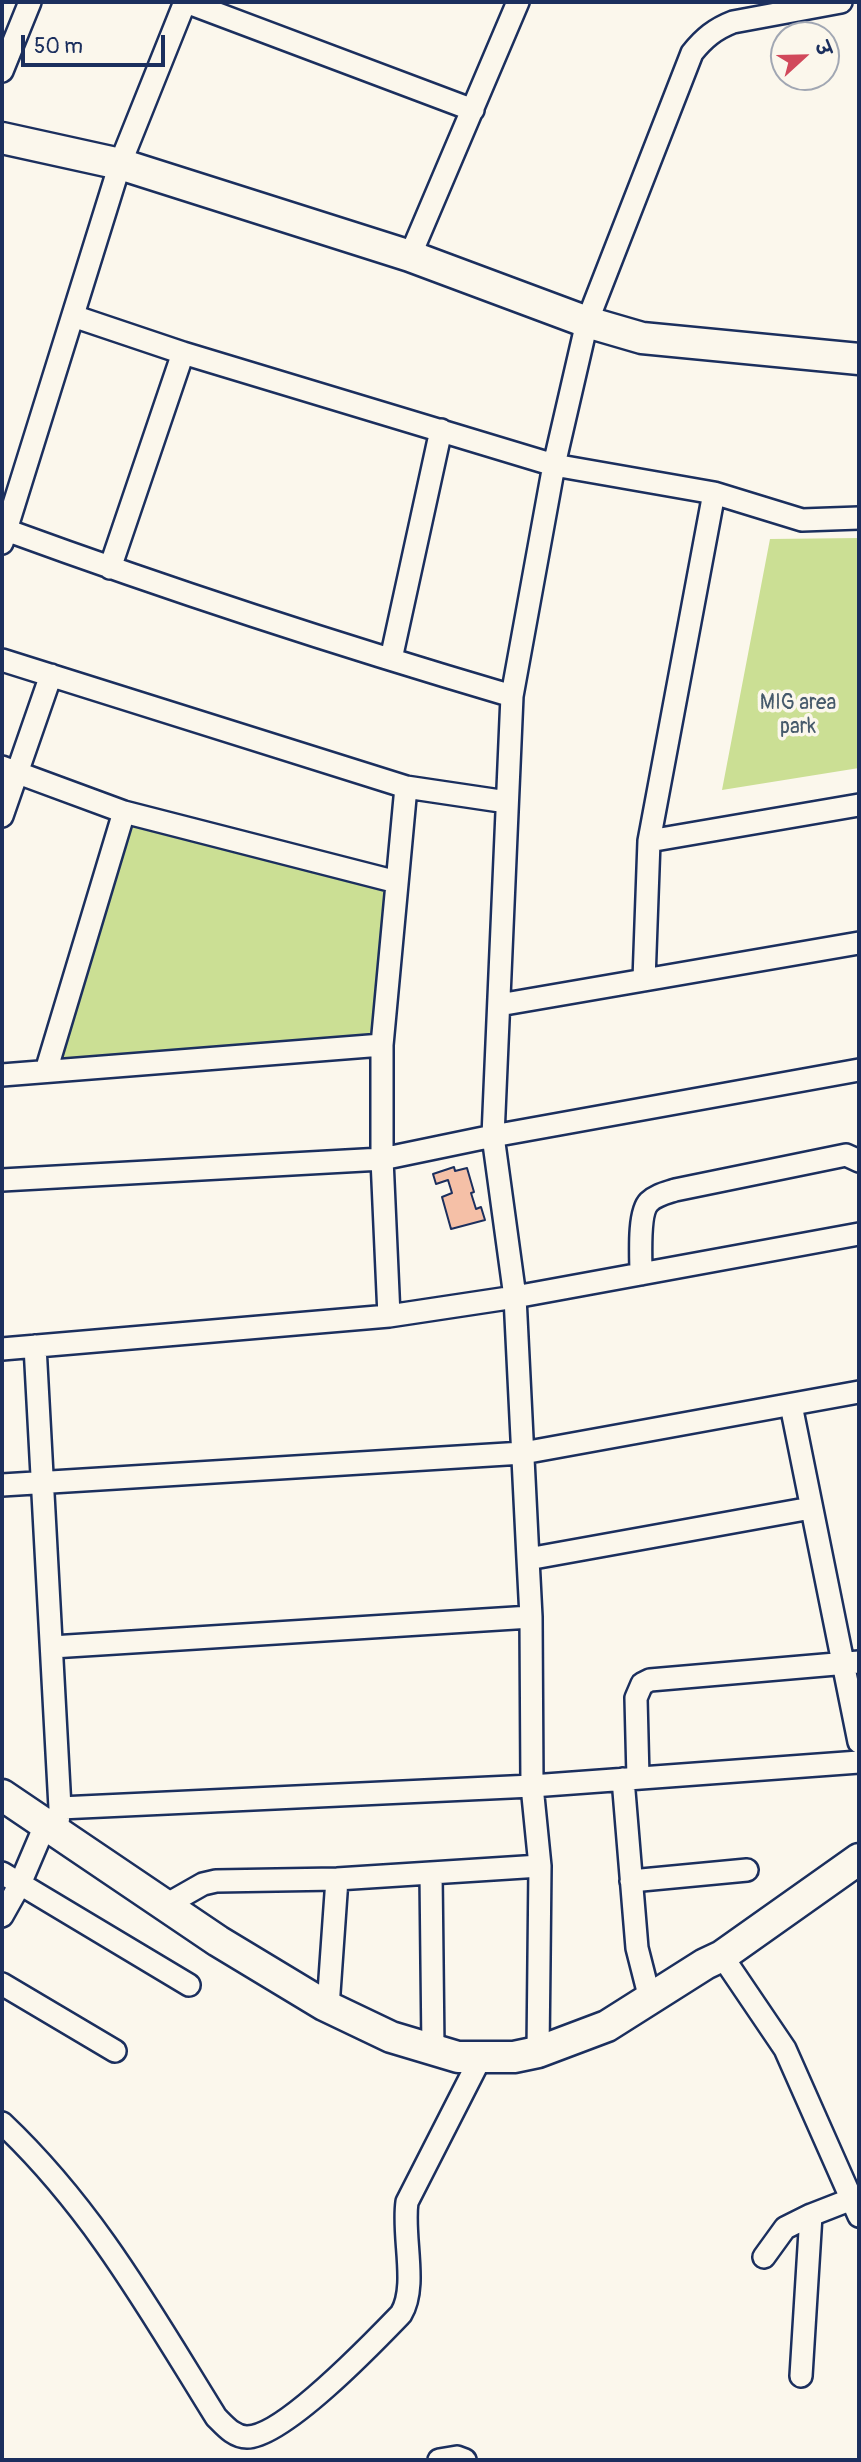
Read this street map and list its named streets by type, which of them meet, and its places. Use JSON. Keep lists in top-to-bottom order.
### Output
{
  "parks": ["MIG area park"],
  "scale_bar": "50 m",
  "north": "right"
}
